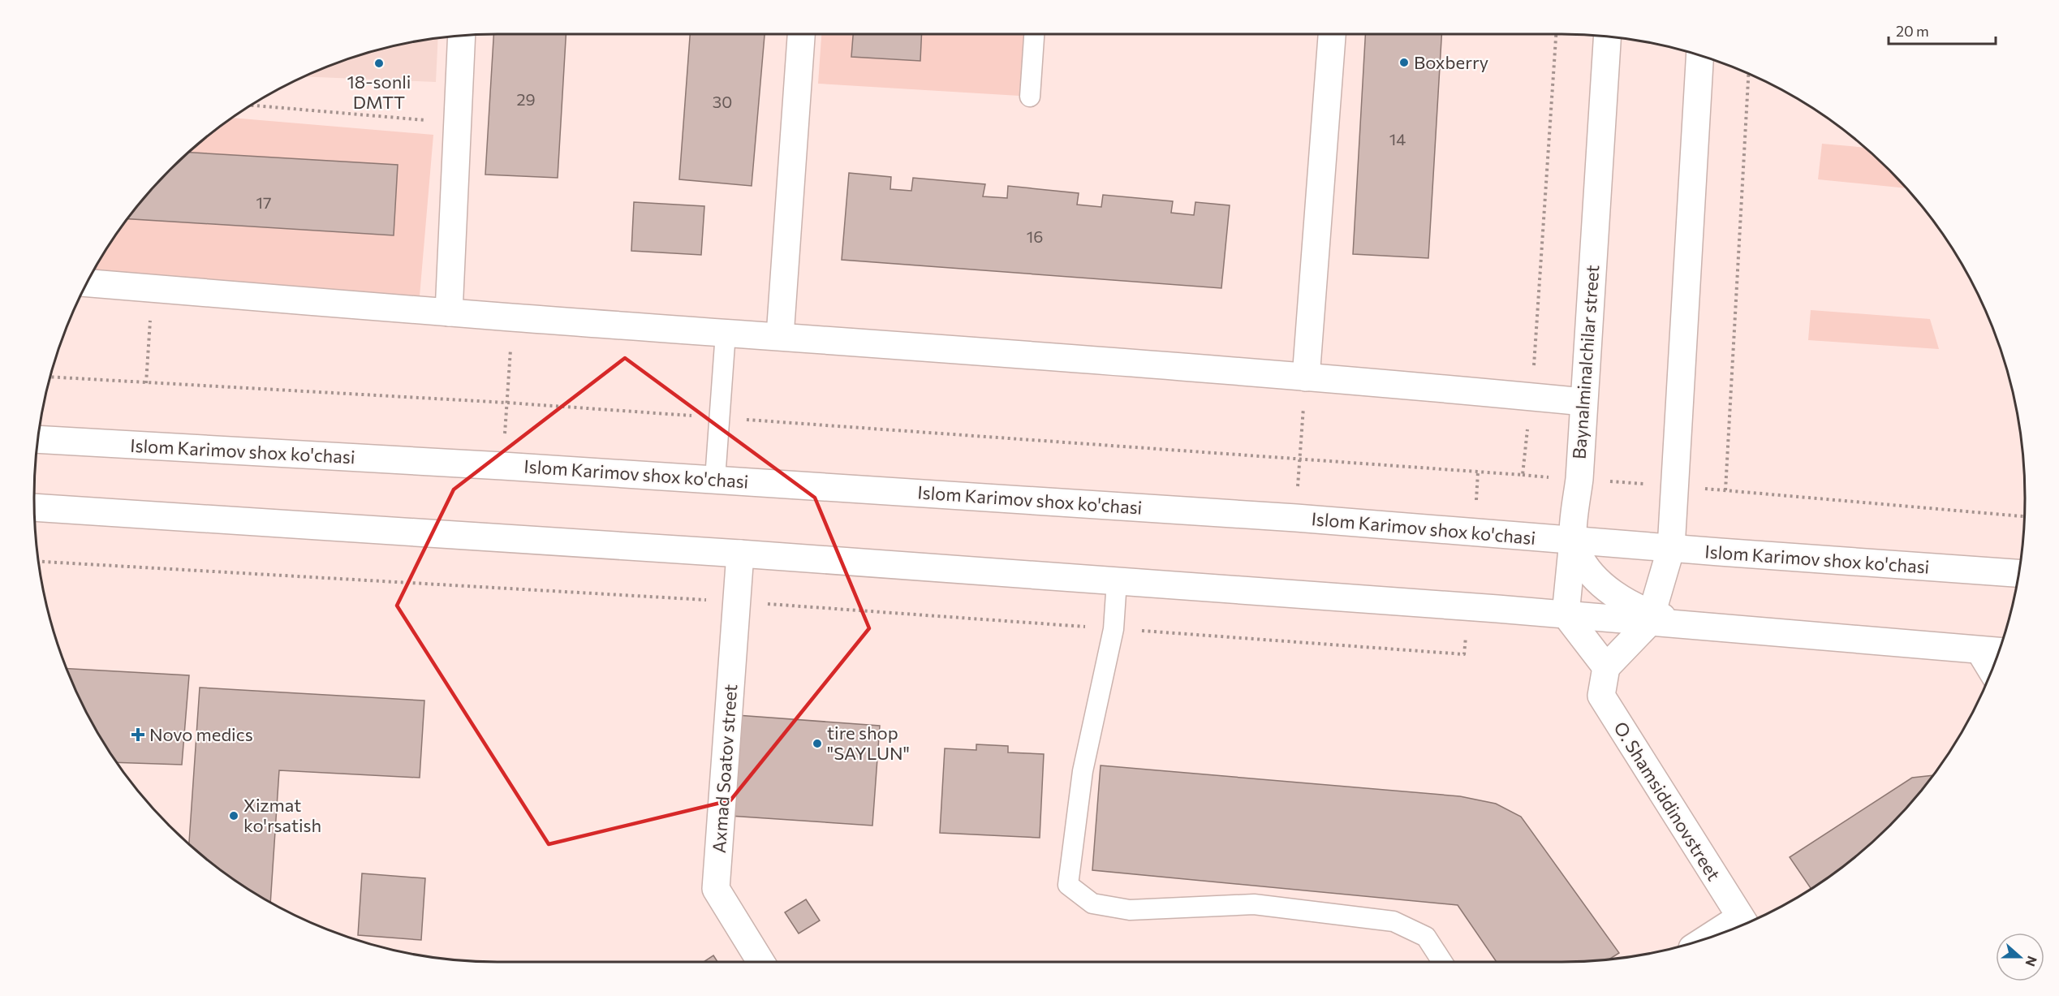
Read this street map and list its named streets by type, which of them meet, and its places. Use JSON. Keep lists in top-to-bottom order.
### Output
{
  "streets": {
    "main road": [
      "Baynalminalchilar street",
      "Islom Karimov shox ko'chasi",
      "Axmad Soatov street",
      "O. Shamsiddinovstreet"
    ]
  },
  "crossings": [
    ["Baynalminalchilar street", "Islom Karimov shox ko'chasi"]
  ],
  "places": {
    "other": [
      "Boxberry",
      "18-sonli DMTT",
      "tire shop \"SAYLUN\"",
      "Xizmat ko'rsatish"
    ],
    "health": ["Novo medics"]
  },
  "house_numbers": [
    "29",
    "30",
    "14",
    "17",
    "16"
  ],
  "scale_bar": "20 m",
  "north": "right"
}
